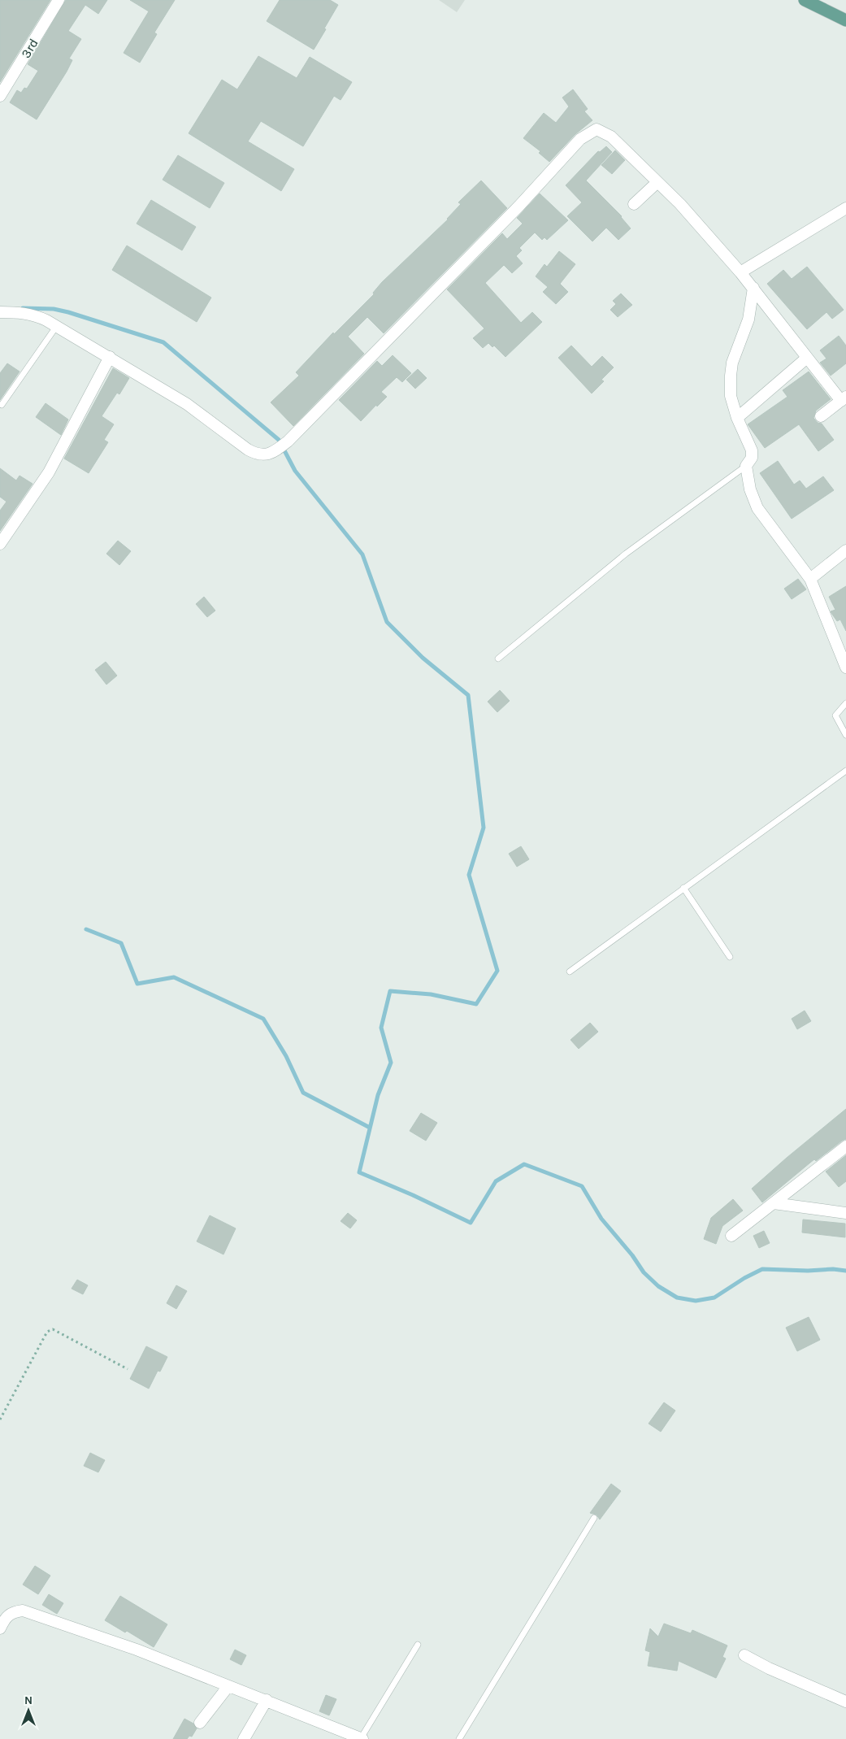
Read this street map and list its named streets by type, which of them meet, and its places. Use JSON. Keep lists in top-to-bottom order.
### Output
{
  "streets": {
    "street": ["3rd"]
  },
  "north": "top"
}
